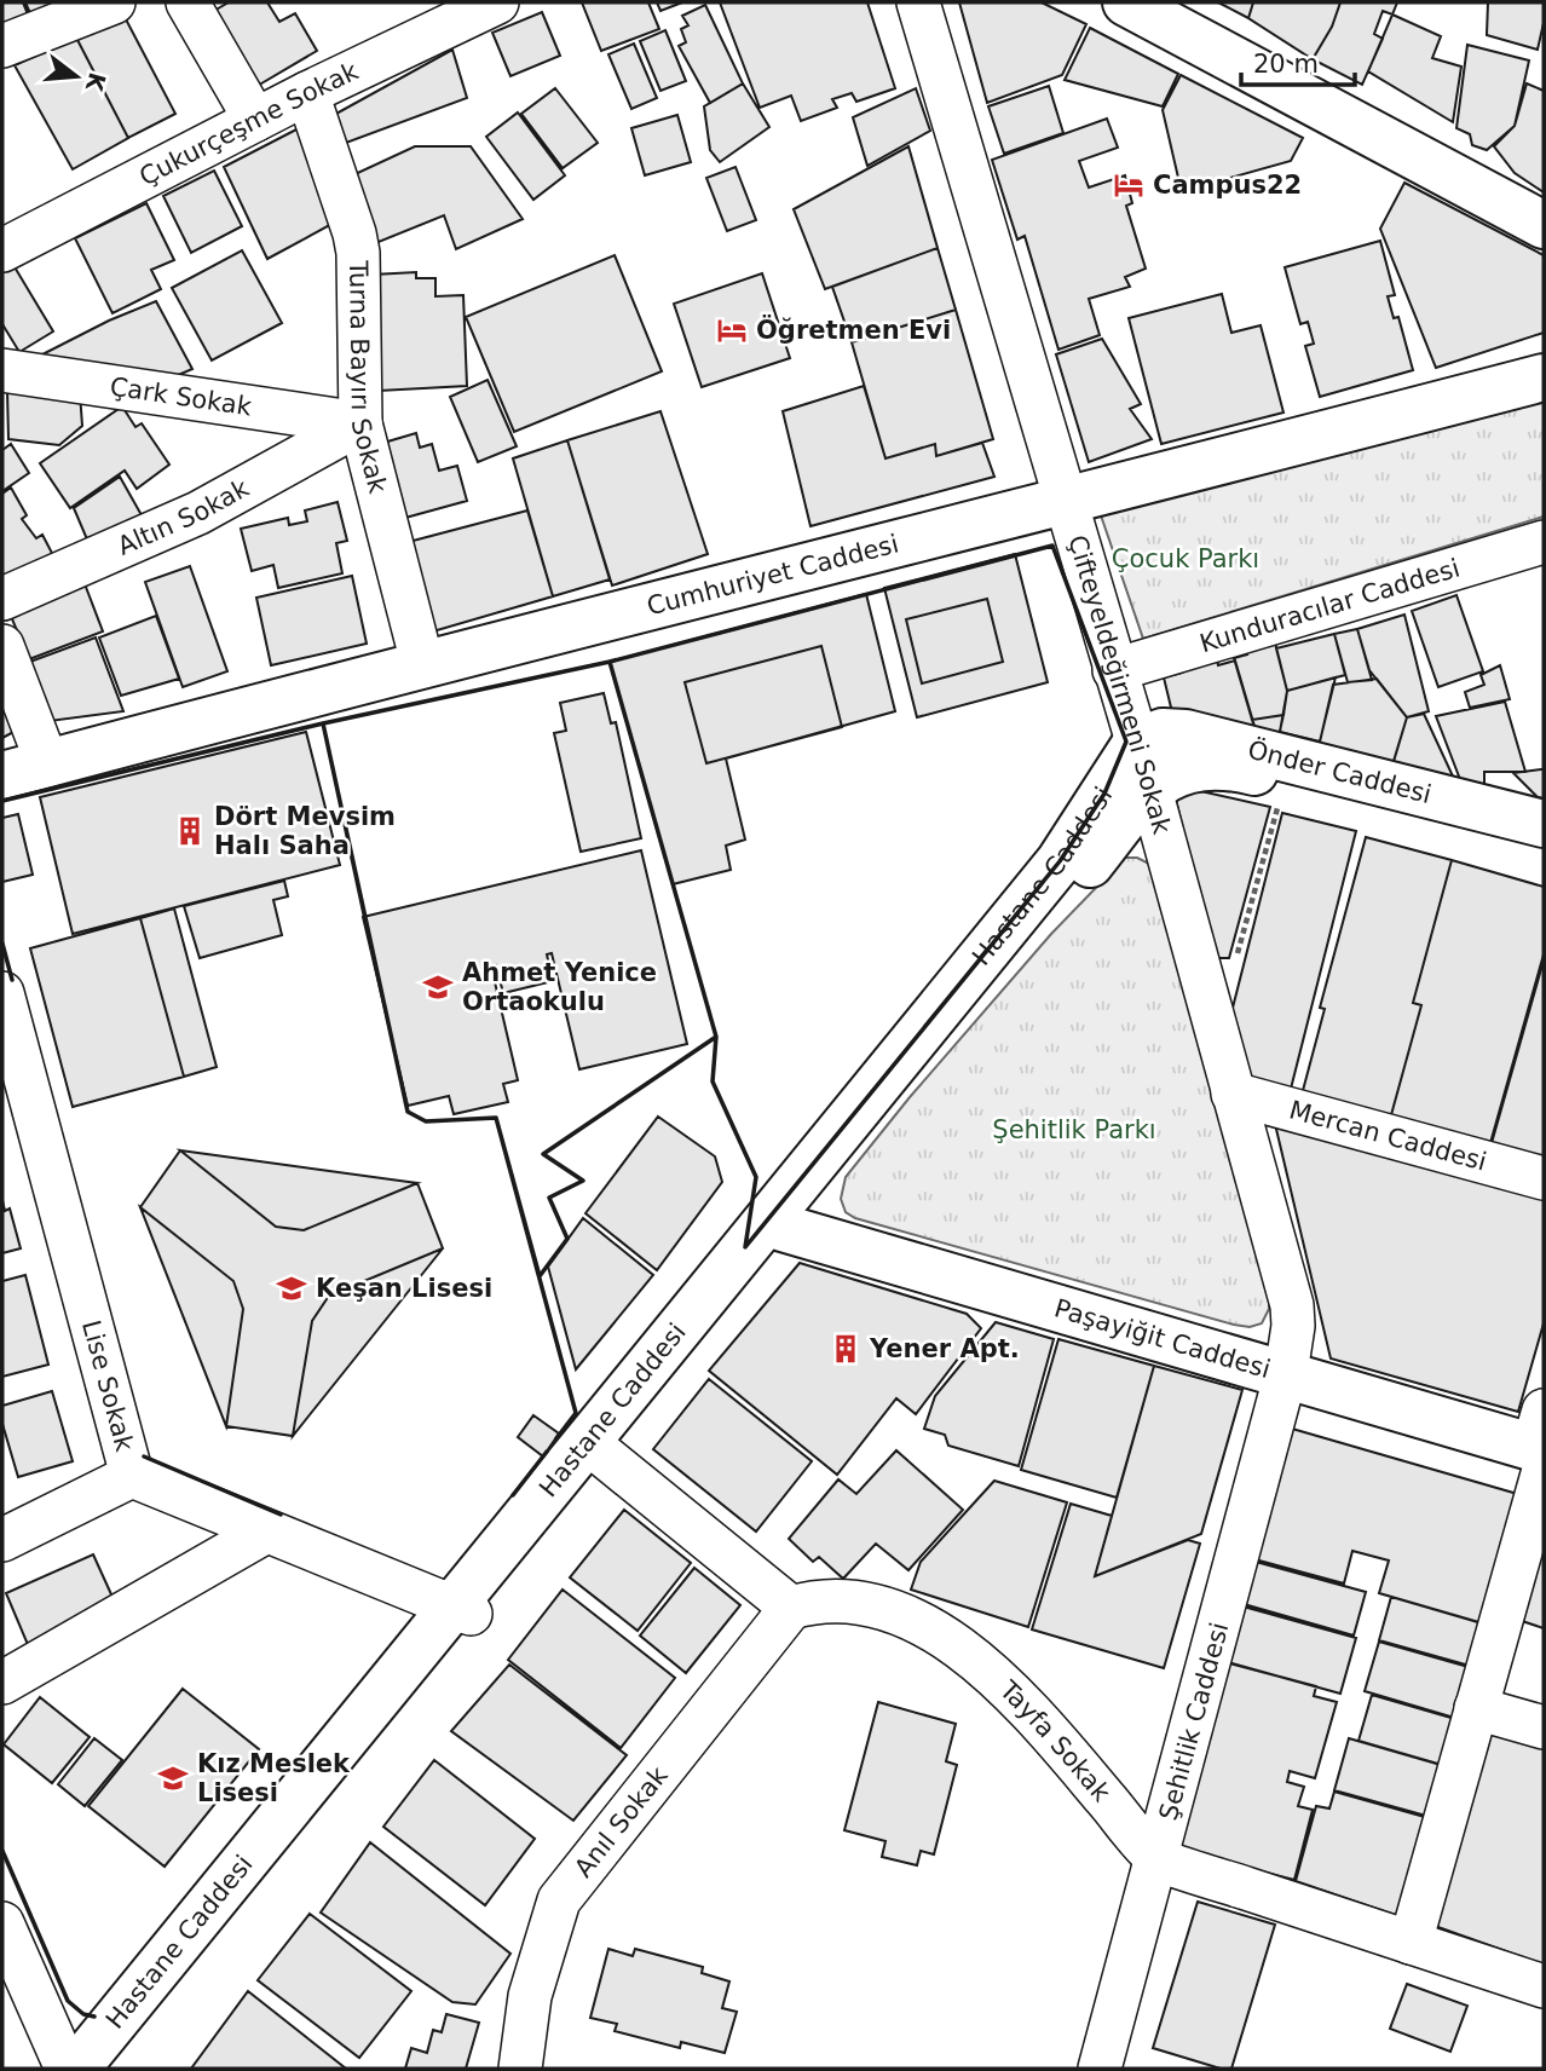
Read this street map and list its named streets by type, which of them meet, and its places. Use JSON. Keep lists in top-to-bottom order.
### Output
{
  "streets": {
    "main road": [
      "Cumhuriyet Caddesi",
      "Önder Caddesi",
      "Hastane Caddesi",
      "Paşayiğit Caddesi"
    ],
    "street": [
      "Çukurçeşme Sokak",
      "Turna Bayırı Sokak",
      "Çark Sokak",
      "Altın Sokak",
      "Kunduracılar Caddesi",
      "Çifteyeldeğirmeni Sokak",
      "Mercan Caddesi",
      "Lise Sokak",
      "Şehitlik Caddesi",
      "Tayfa Sokak",
      "Anıl Sokak"
    ]
  },
  "crossings": [
    ["Çukurçeşme Sokak", "Turna Bayırı Sokak"],
    ["Turna Bayırı Sokak", "Çark Sokak"],
    ["Turna Bayırı Sokak", "Altın Sokak"],
    ["Turna Bayırı Sokak", "Cumhuriyet Caddesi"],
    ["Çark Sokak", "Altın Sokak"],
    ["Cumhuriyet Caddesi", "Çifteyeldeğirmeni Sokak"],
    ["Kunduracılar Caddesi", "Çifteyeldeğirmeni Sokak"],
    ["Çifteyeldeğirmeni Sokak", "Önder Caddesi"],
    ["Çifteyeldeğirmeni Sokak", "Hastane Caddesi"],
    ["Çifteyeldeğirmeni Sokak", "Mercan Caddesi"],
    ["Çifteyeldeğirmeni Sokak", "Paşayiğit Caddesi"],
    ["Çifteyeldeğirmeni Sokak", "Şehitlik Caddesi"],
    ["Önder Caddesi", "Hastane Caddesi"],
    ["Hastane Caddesi", "Paşayiğit Caddesi"],
    ["Hastane Caddesi", "Lise Sokak"],
    ["Paşayiğit Caddesi", "Şehitlik Caddesi"],
    ["Şehitlik Caddesi", "Tayfa Sokak"],
    ["Tayfa Sokak", "Anıl Sokak"]
  ],
  "parks": ["Çocuk Parkı", "Şehitlik Parkı"],
  "places": {
    "hotel": ["Campus22", "Öğretmen Evi"],
    "building": ["Dört Mevsim Halı Saha", "Yener Apt."],
    "school or university": ["Ahmet Yenice Ortaokulu", "Keşan Lisesi", "Kız Meslek Lisesi"]
  },
  "scale_bar": "20 m",
  "north": "right"
}
